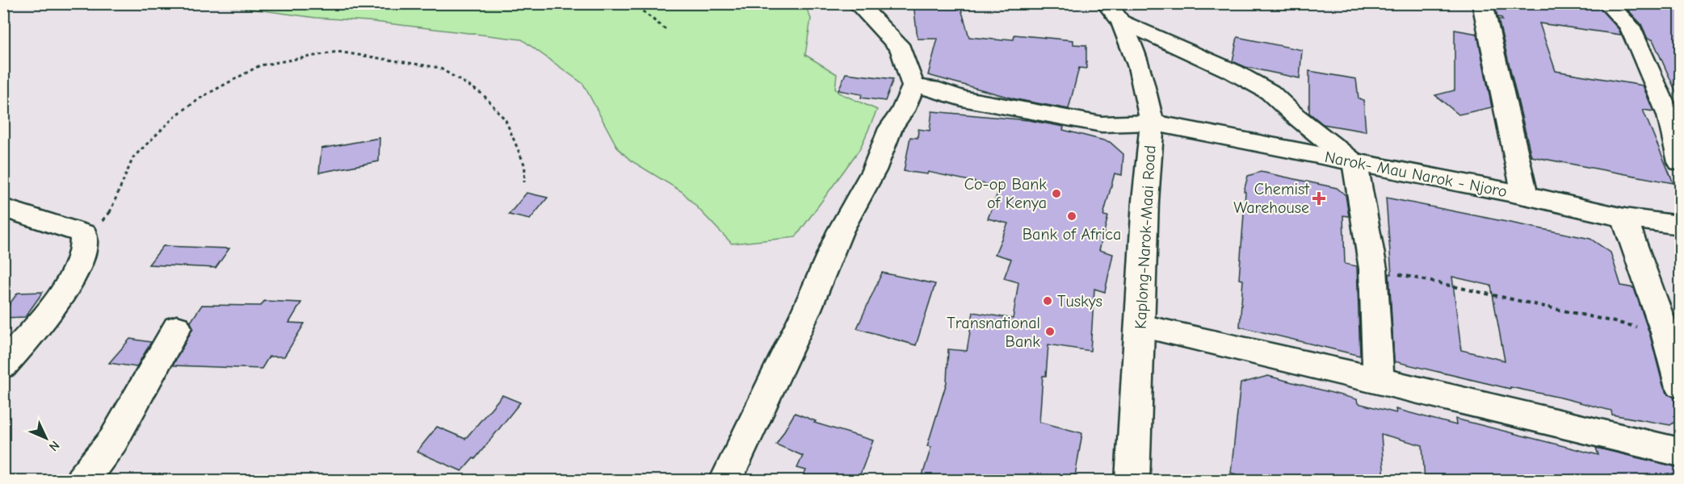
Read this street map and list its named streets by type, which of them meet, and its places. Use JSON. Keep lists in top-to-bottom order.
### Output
{
  "streets": {
    "main road": ["Narok- Mau Narok - Njoro", "Kaplong-Narok-Maai Road"]
  },
  "crossings": [
    ["Narok- Mau Narok - Njoro", "Kaplong-Narok-Maai Road"]
  ],
  "places": {
    "other": [
      "Co-op Bank of Kenya",
      "Bank of Africa",
      "Tuskys",
      "Transnational Bank"
    ],
    "health": ["Chemist Warehouse"]
  },
  "north": "bottom right"
}
